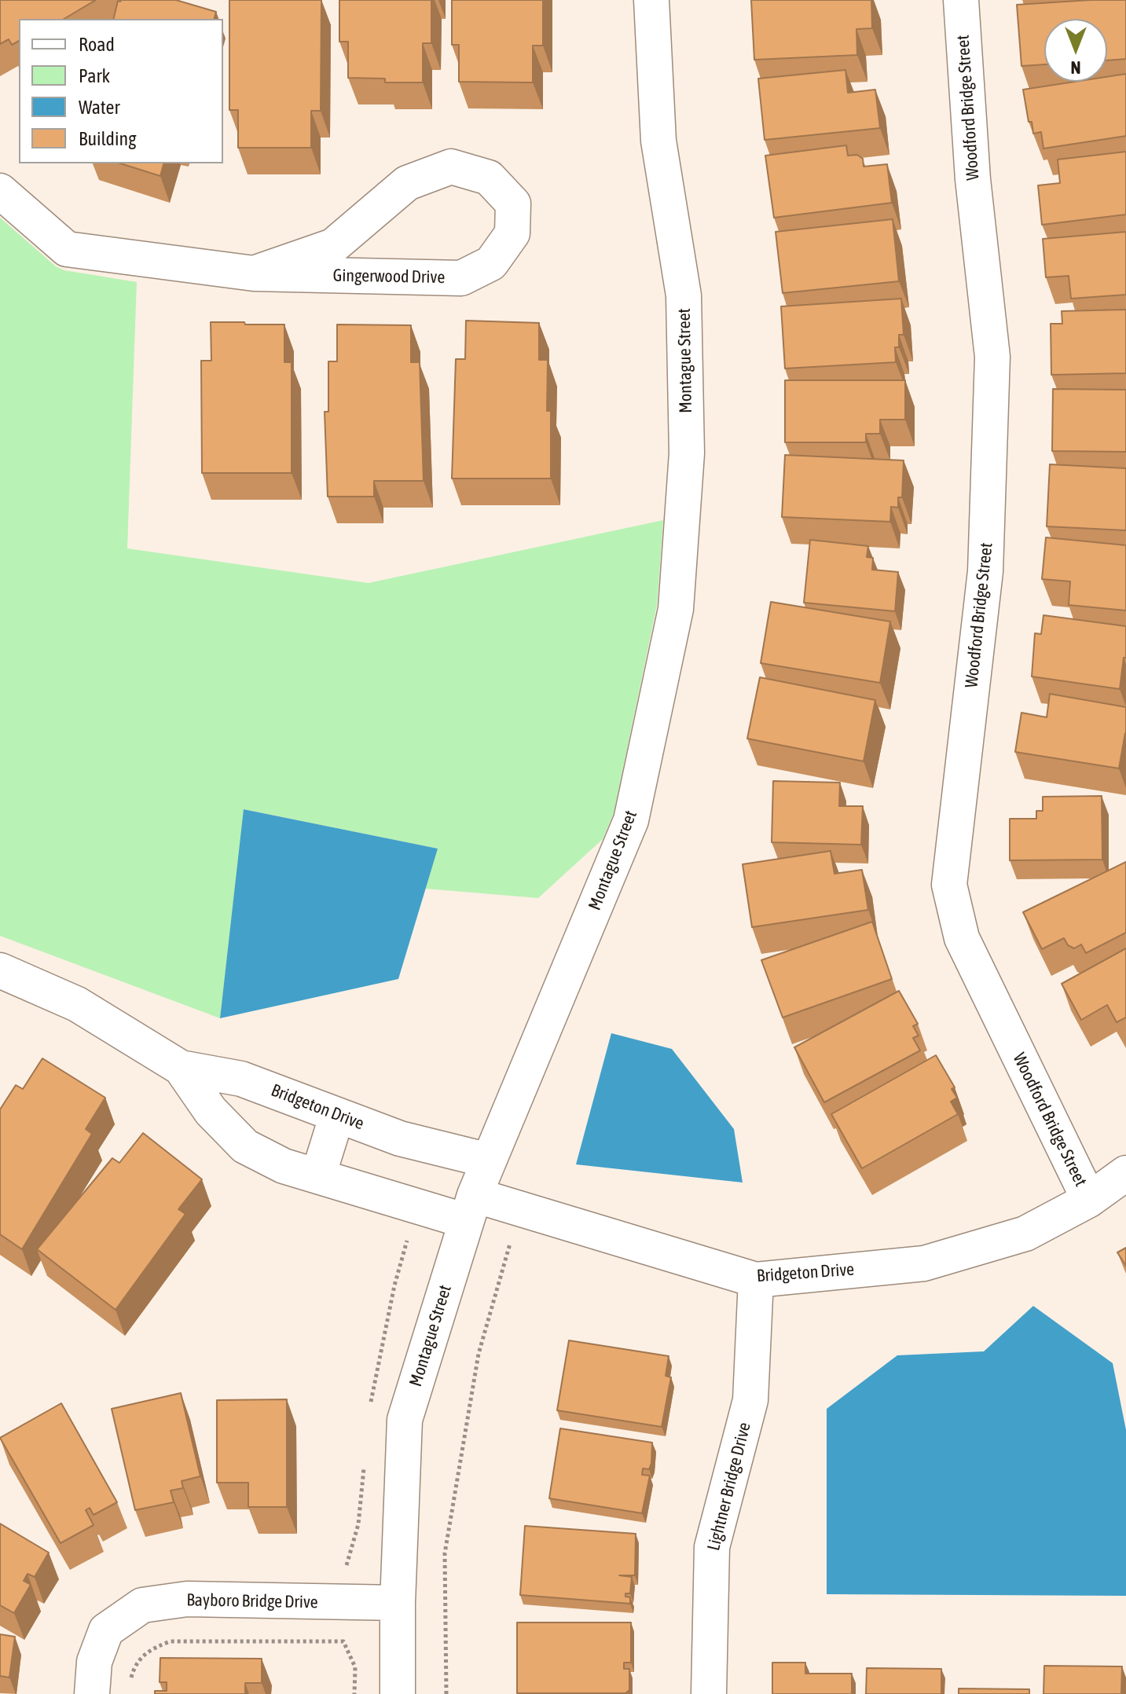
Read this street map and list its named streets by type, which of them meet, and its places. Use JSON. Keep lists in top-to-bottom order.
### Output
{
  "streets": {
    "street": [
      "Woodford Bridge Street",
      "Gingerwood Drive",
      "Montague Street",
      "Bridgeton Drive",
      "Lightner Bridge Drive",
      "Bayboro Bridge Drive"
    ]
  },
  "crossings": [
    ["Woodford Bridge Street", "Bridgeton Drive"],
    ["Montague Street", "Bridgeton Drive"],
    ["Montague Street", "Bayboro Bridge Drive"],
    ["Bridgeton Drive", "Lightner Bridge Drive"]
  ],
  "legend": [
    "Road",
    "Park",
    "Water",
    "Building"
  ],
  "north": "bottom"
}
